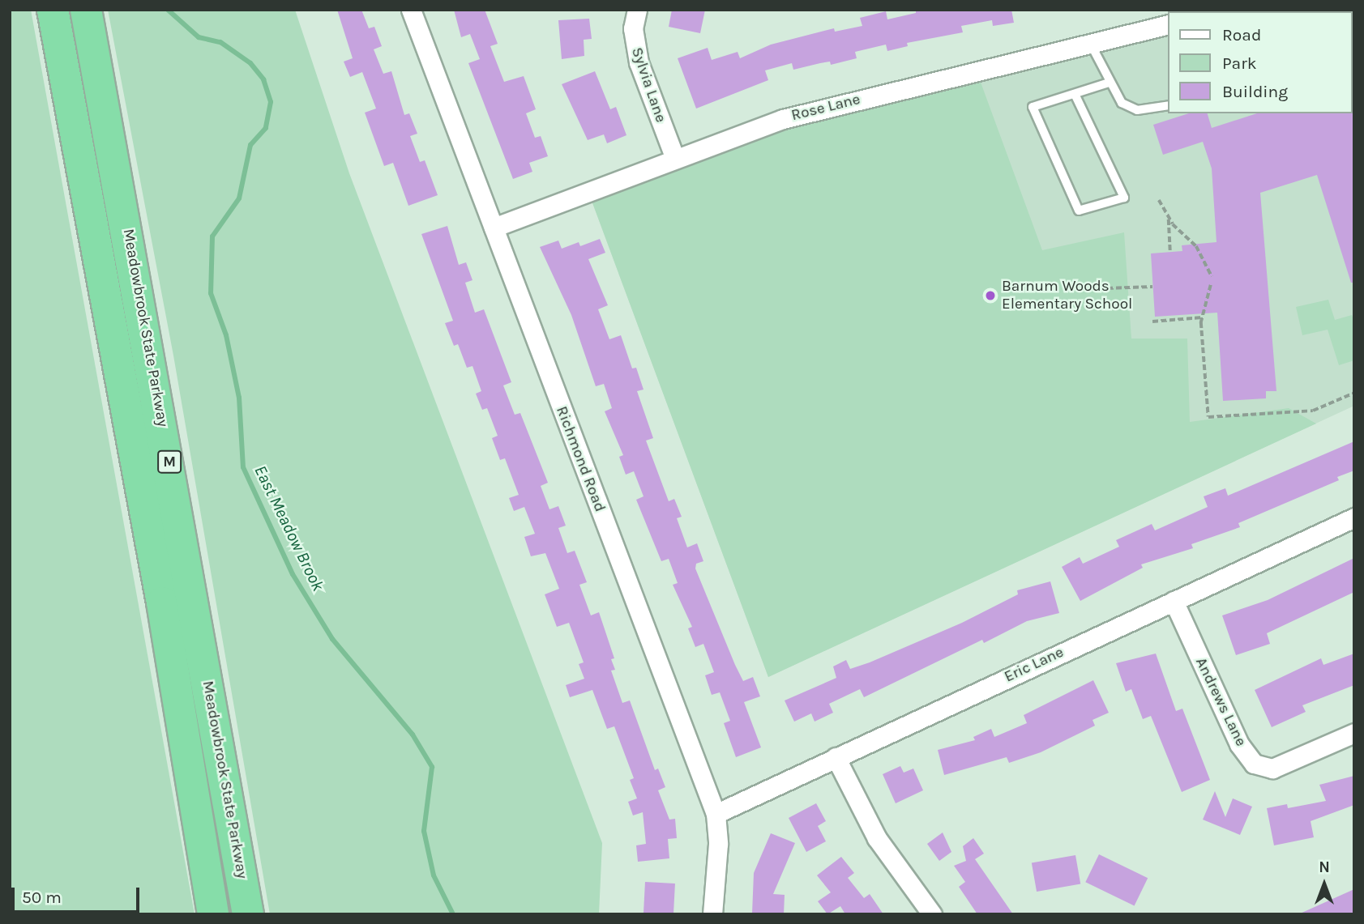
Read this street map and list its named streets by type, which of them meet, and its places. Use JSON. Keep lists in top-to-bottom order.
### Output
{
  "streets": {
    "highway": ["Meadowbrook State Parkway", "M"],
    "street": [
      "Sylvia Lane",
      "Rose Lane",
      "Richmond Road",
      "Eric Lane",
      "Andrews Lane"
    ]
  },
  "crossings": [
    ["Sylvia Lane", "Rose Lane"],
    ["Rose Lane", "Richmond Road"],
    ["Richmond Road", "Eric Lane"],
    ["Eric Lane", "Andrews Lane"]
  ],
  "water": ["East Meadow Brook"],
  "places": ["Barnum Woods Elementary School"],
  "legend": ["Road", "Park", "Building"],
  "scale_bar": "50 m",
  "north": "top"
}
